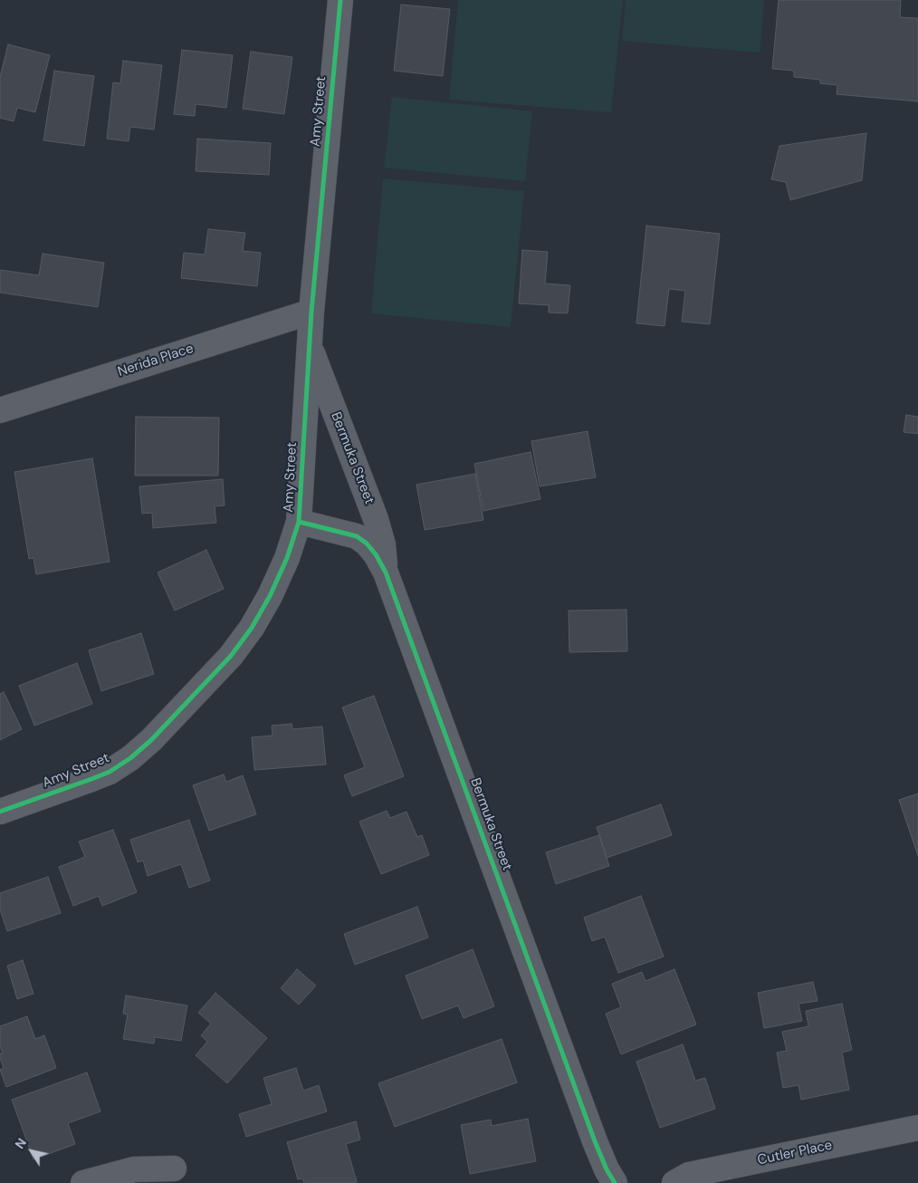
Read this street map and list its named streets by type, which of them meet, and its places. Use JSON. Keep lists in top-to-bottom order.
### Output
{
  "streets": {
    "street": [
      "Amy Street",
      "Nerida Place",
      "Bermuka Street",
      "Cutler Place"
    ]
  },
  "crossings": [
    ["Amy Street", "Nerida Place"],
    ["Amy Street", "Bermuka Street"]
  ],
  "north": "top left"
}
